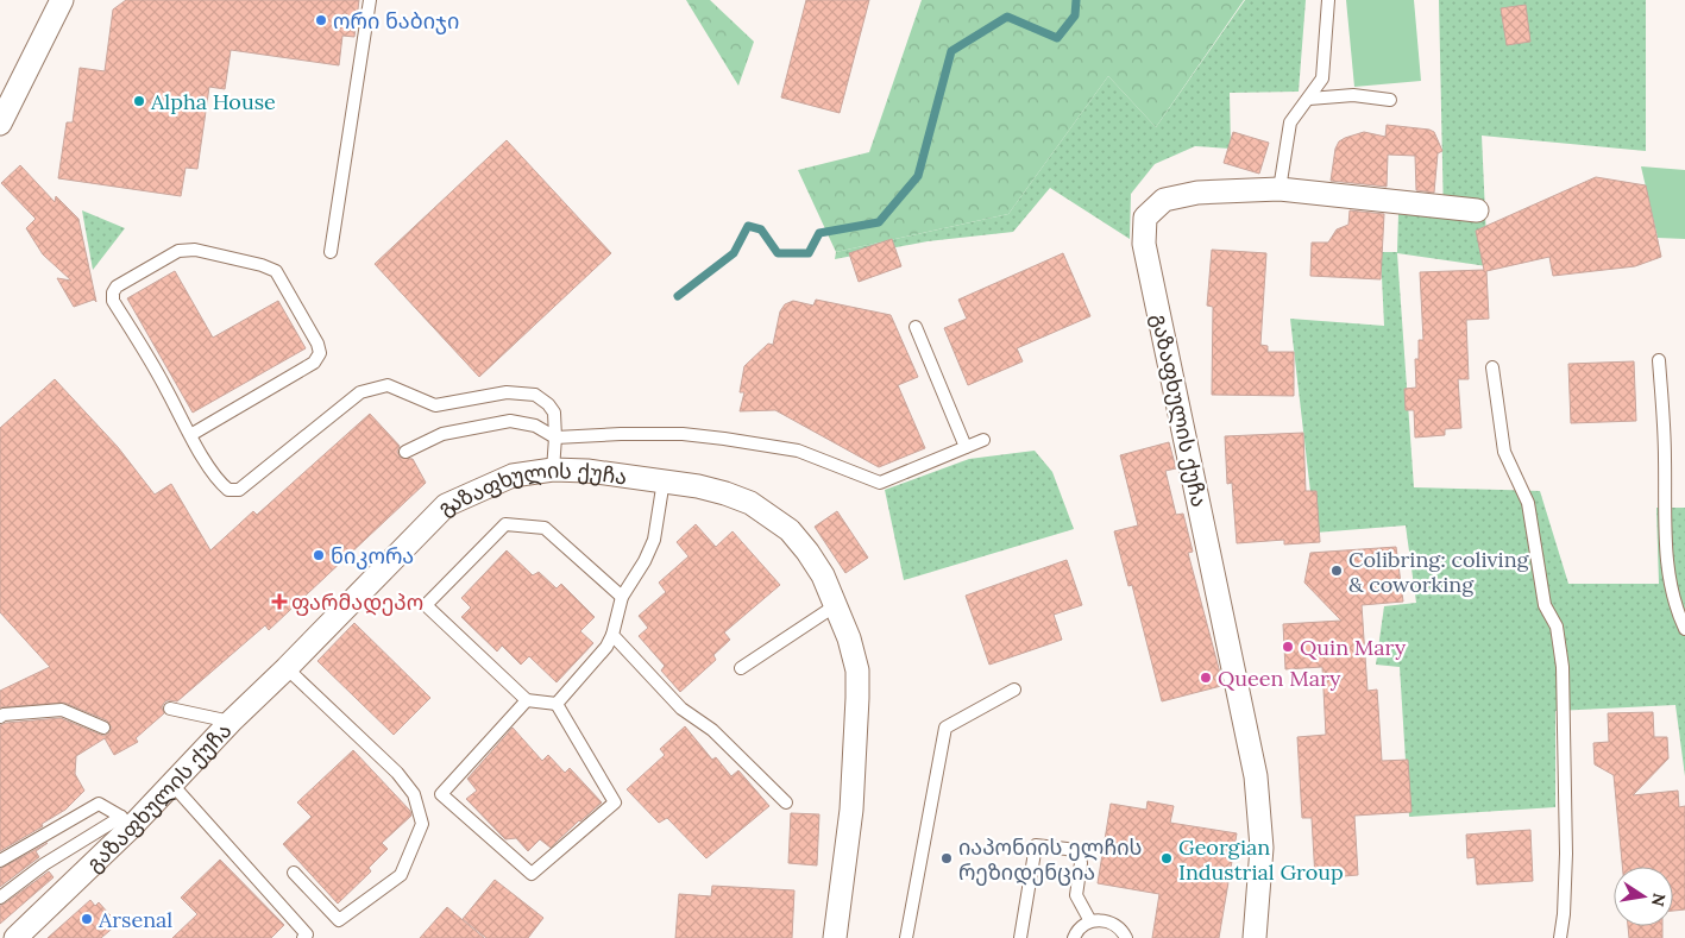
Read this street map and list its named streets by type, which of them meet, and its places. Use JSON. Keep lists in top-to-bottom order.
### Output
{
  "streets": {
    "street": ["გაზაფხულის ქუჩა"]
  },
  "places": {
    "other": [
      "ორი ნაბიჯი",
      "Alpha House",
      "ნიკორა",
      "Colibring: coliving & coworking",
      "Quin Mary",
      "Queen Mary",
      "იაპონიის ელჩის რეზიდენცია",
      "Georgian Industrial Group",
      "Arsenal"
    ],
    "health": ["ფარმადეპო"]
  },
  "north": "right"
}
